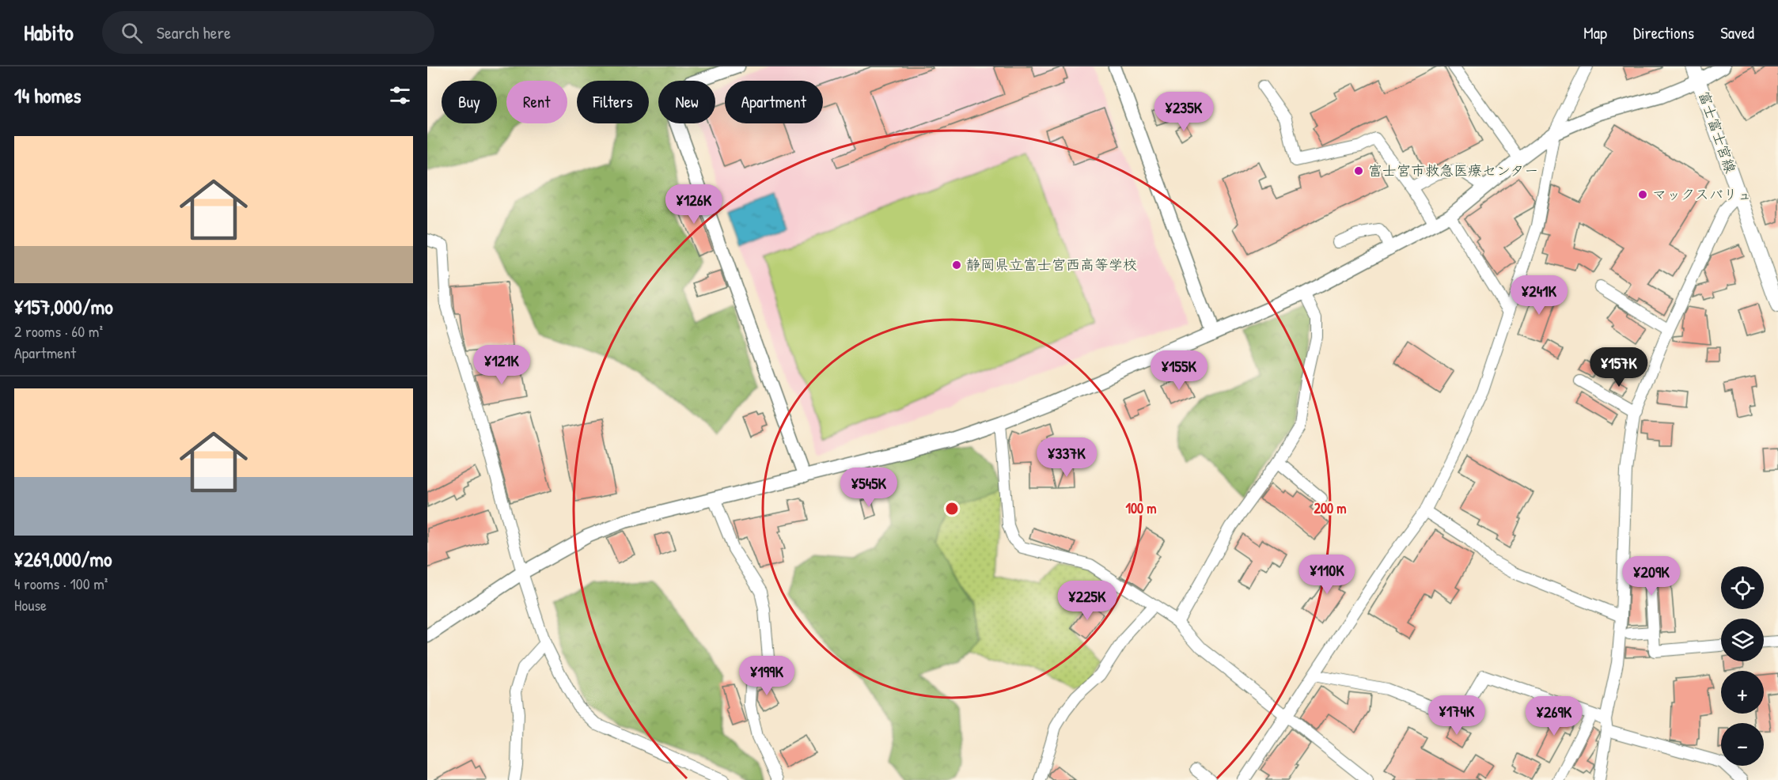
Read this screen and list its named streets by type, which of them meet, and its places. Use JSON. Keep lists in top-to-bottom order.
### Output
{
  "streets": {
    "main road": ["富士富士宮線"]
  },
  "places": ["富士宮市救急医療センター", "マックスバリュ", "静岡県立富士宮西高等学校"],
  "page": {
    "header": "Habito",
    "search": "Search here",
    "nav": ["Map", "Directions", "Saved"],
    "heading": "14 homes",
    "chip": [
      "Buy",
      "Rent",
      "Filters",
      "New",
      "Apartment"
    ],
    "price": [
      "¥235K",
      "¥126K",
      "¥241K",
      "¥121K",
      "¥157K",
      "¥155K",
      "¥337K",
      "¥545K",
      "¥110K",
      "¥209K",
      "¥225K",
      "¥199K",
      "¥174K",
      "¥269K"
    ],
    "list": [
      {
        "name": "¥157,000/mo",
        "note": "2 rooms · 60 m² · Apartment"
      },
      {
        "name": "¥269,000/mo",
        "note": "4 rooms · 100 m² · House"
      }
    ],
    "map_buttons": ["+", "−"]
  },
  "rings": ["100 m", "200 m"]
}
